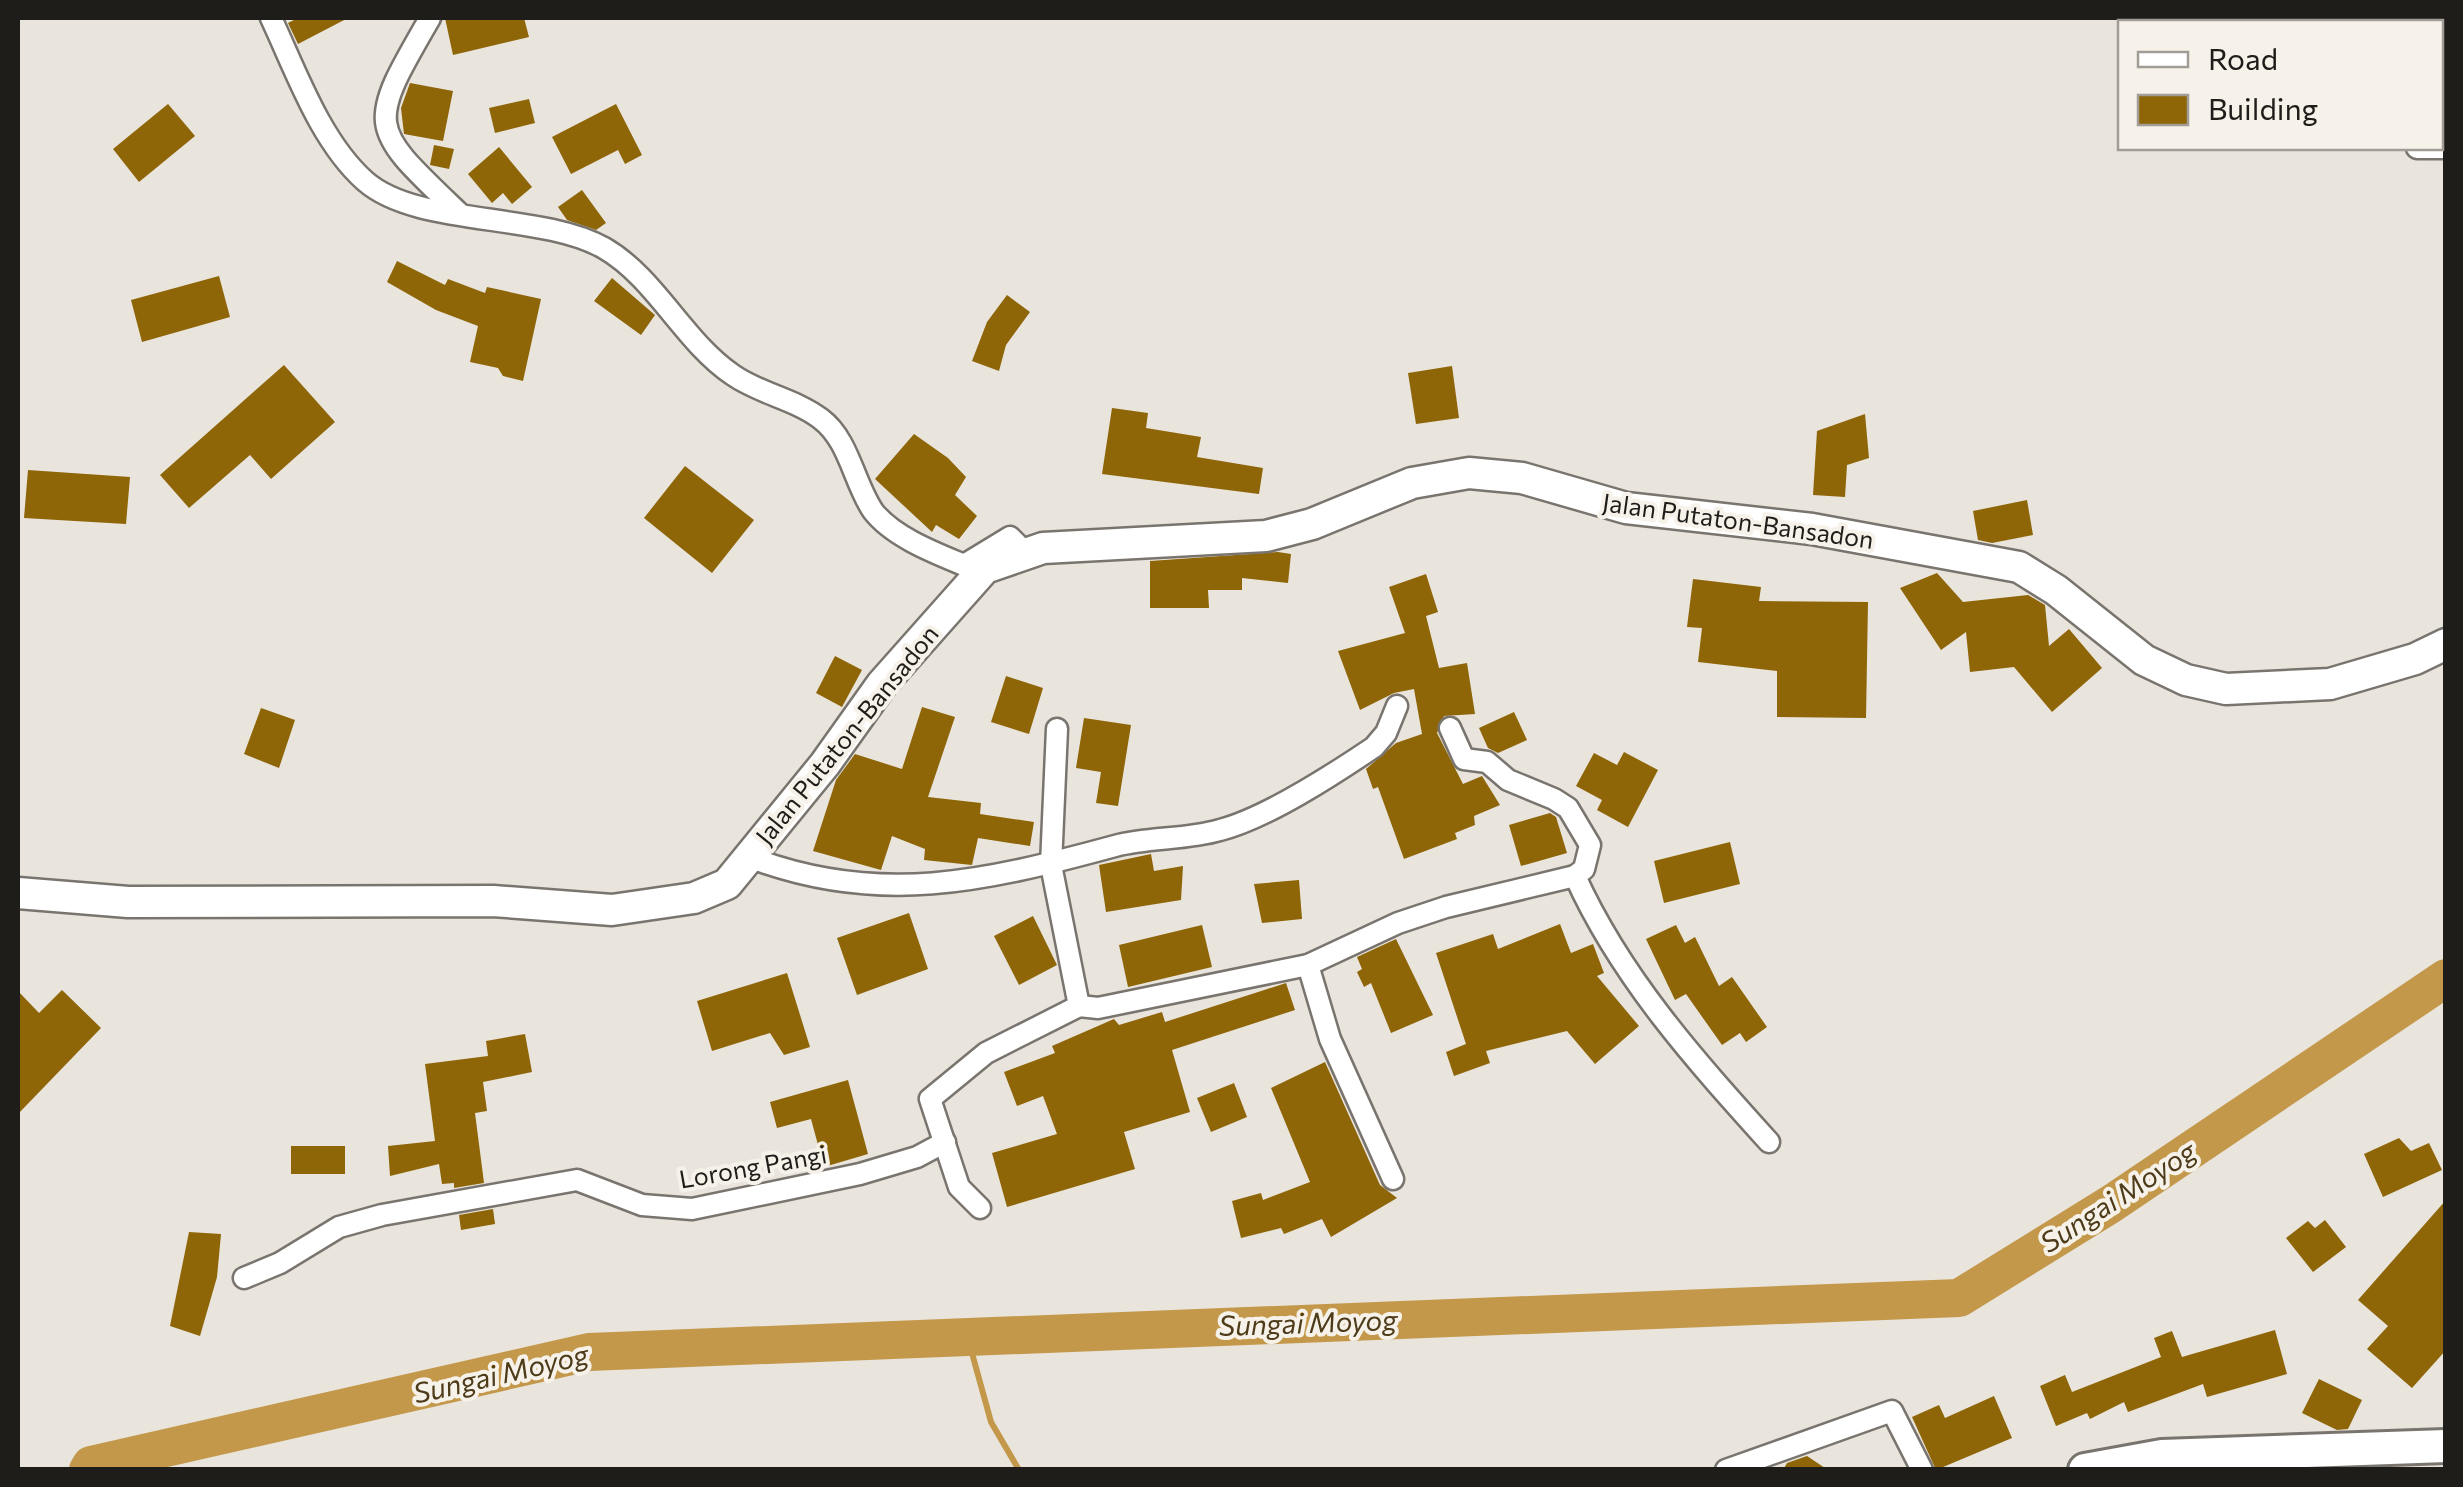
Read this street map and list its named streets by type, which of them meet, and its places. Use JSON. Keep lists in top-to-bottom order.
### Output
{
  "streets": {
    "street": ["Jalan Putaton-Bansadon", "Lorong Pangi"]
  },
  "water": ["Sungai Moyog"],
  "legend": ["Road", "Building"]
}
